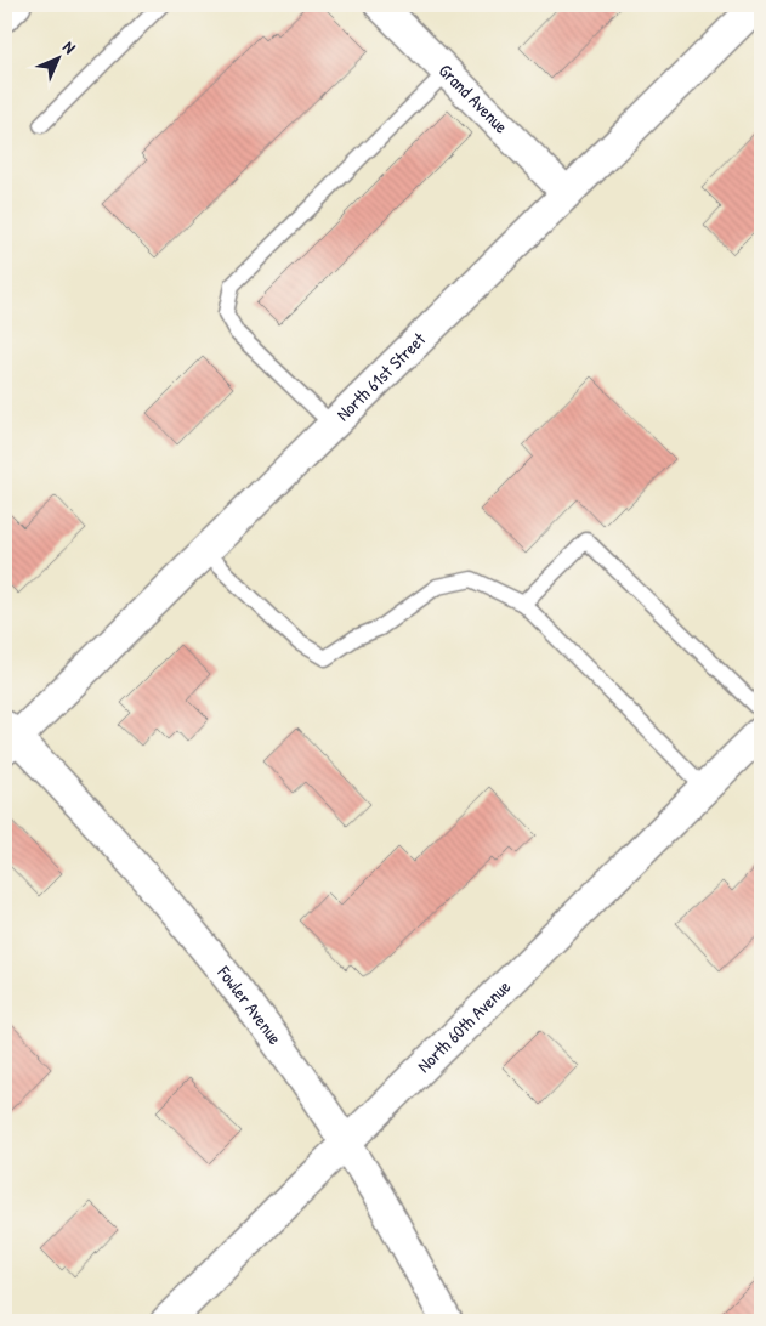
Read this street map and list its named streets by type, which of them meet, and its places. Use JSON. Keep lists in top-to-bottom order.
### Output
{
  "streets": {
    "street": [
      "Grand Avenue",
      "North 61st Street",
      "Fowler Avenue",
      "North 60th Avenue"
    ]
  },
  "crossings": [
    ["Grand Avenue", "North 61st Street"],
    ["North 61st Street", "Fowler Avenue"],
    ["Fowler Avenue", "North 60th Avenue"]
  ],
  "north": "top right"
}
